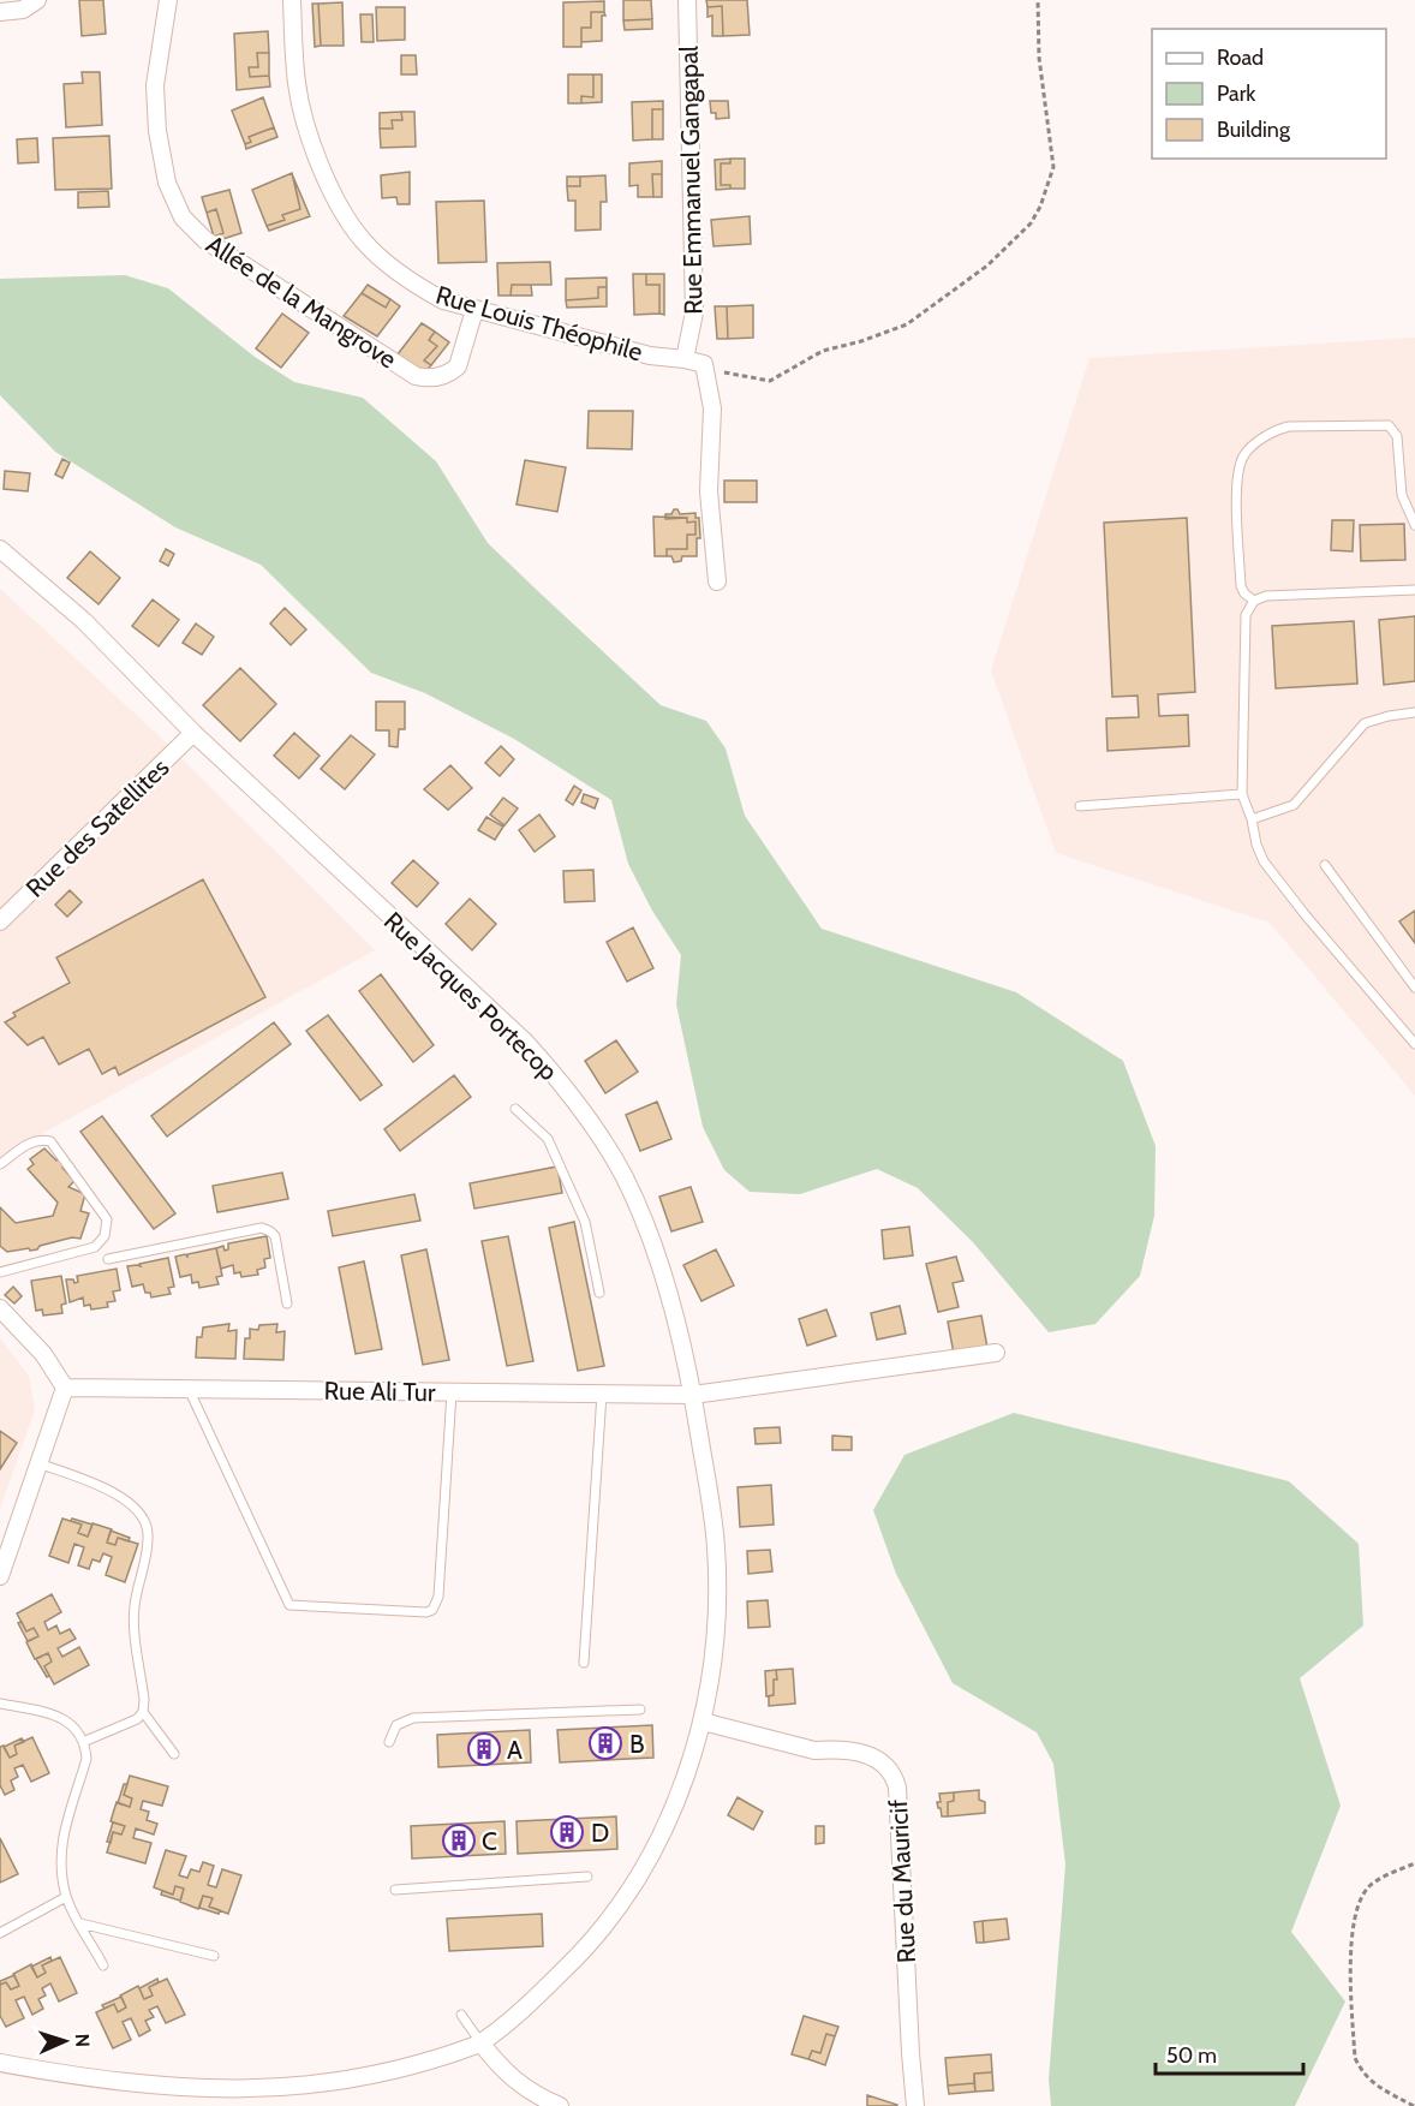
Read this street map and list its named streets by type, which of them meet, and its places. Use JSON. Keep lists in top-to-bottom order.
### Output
{
  "streets": {
    "street": [
      "Rue Emmanuel Gangapal",
      "Allée de la Mangrove",
      "Rue Louis Théophile",
      "Rue des Satellites",
      "Rue Jacques Portecop",
      "Rue Ali Tur",
      "Rue du Mauricif"
    ]
  },
  "crossings": [
    ["Rue Emmanuel Gangapal", "Rue Louis Théophile"],
    ["Allée de la Mangrove", "Rue Louis Théophile"],
    ["Rue des Satellites", "Rue Jacques Portecop"],
    ["Rue Jacques Portecop", "Rue Ali Tur"],
    ["Rue Jacques Portecop", "Rue du Mauricif"]
  ],
  "places": {
    "building": [
      "B",
      "A",
      "D",
      "C"
    ]
  },
  "legend": ["Road", "Park", "Building"],
  "scale_bar": "50 m",
  "north": "right"
}
